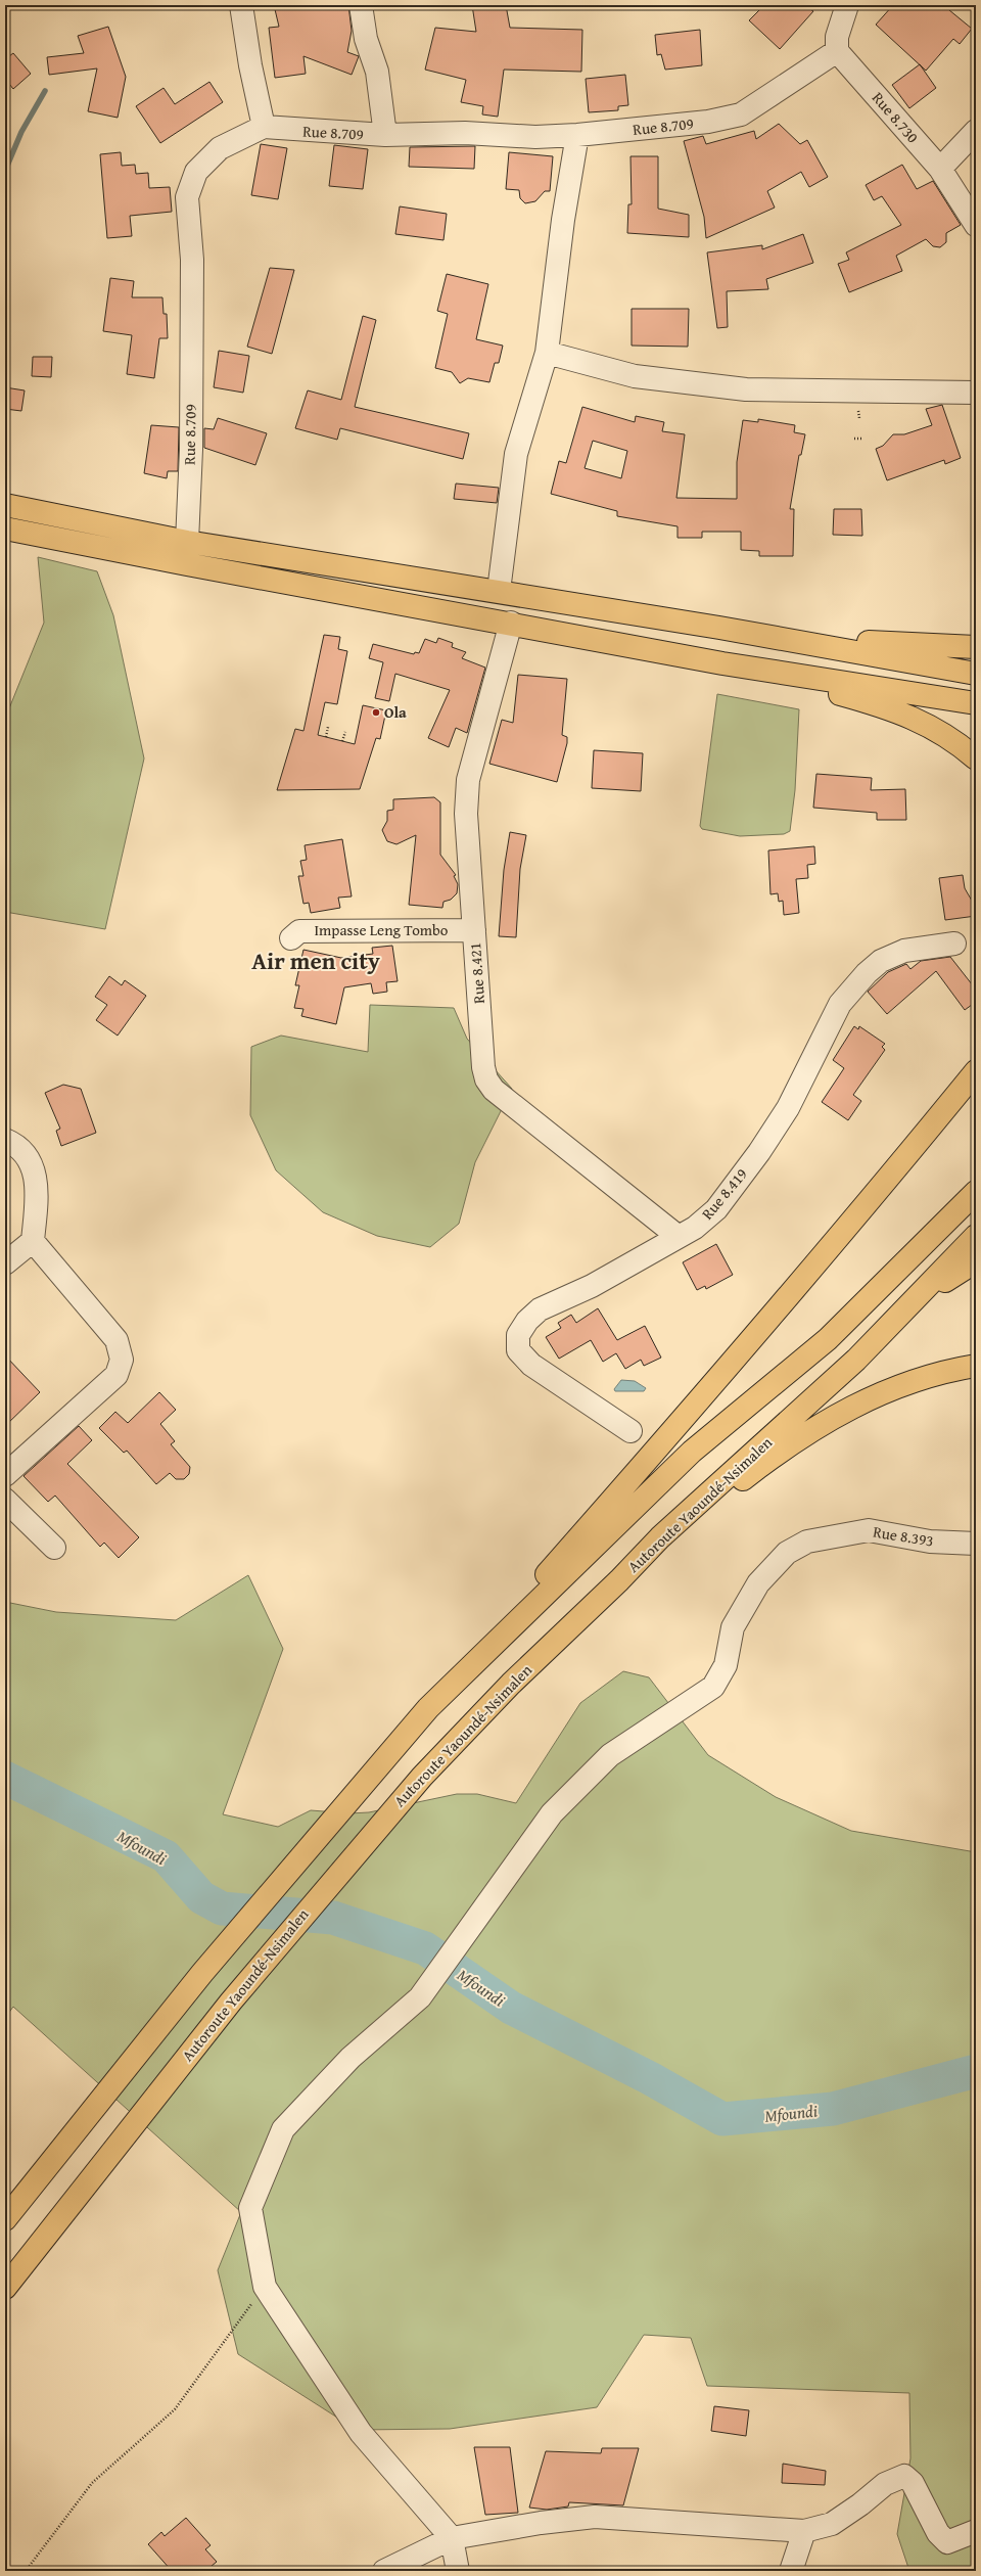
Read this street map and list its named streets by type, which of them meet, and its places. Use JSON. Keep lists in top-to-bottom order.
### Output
{
  "streets": {
    "highway": ["Autoroute Yaoundé-Nsimalen"],
    "street": [
      "Rue 8.730",
      "Rue 8.709",
      "Impasse Leng Tombo",
      "Rue 8.421",
      "Rue 8.419",
      "Rue 8.393"
    ]
  },
  "crossings": [
    ["Rue 8.730", "Rue 8.709"],
    ["Impasse Leng Tombo", "Rue 8.421"],
    ["Rue 8.421", "Rue 8.419"]
  ],
  "districts": ["Air men city"],
  "water": ["Mfoundi"],
  "places": ["Ola"]
}
